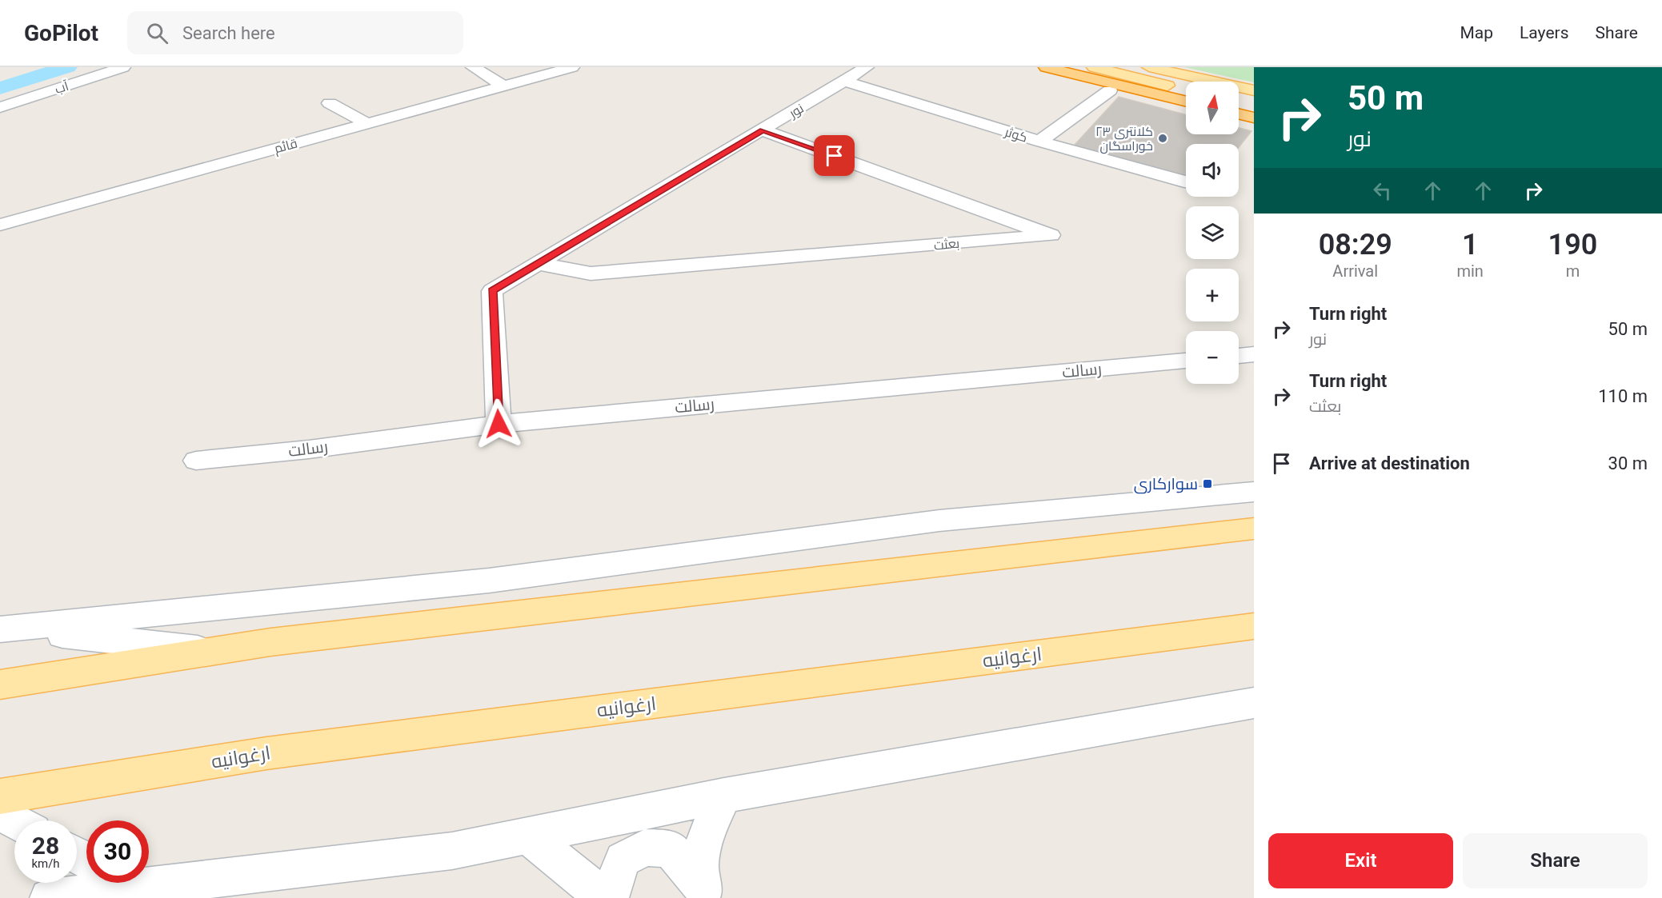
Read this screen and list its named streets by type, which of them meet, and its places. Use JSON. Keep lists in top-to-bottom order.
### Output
{
  "streets": {
    "main road": ["ارغوانیه"],
    "street": [
      "آب",
      "نور",
      "کوثر",
      "قائم",
      "بعثت",
      "رسالت"
    ]
  },
  "crossings": [
    ["نور", "کوثر"],
    ["نور", "بعثت"],
    ["نور", "رسالت"]
  ],
  "places": {
    "other": ["کلانتری ۲۳ خوراسگان"],
    "transit": ["سوارکاری"]
  },
  "north": "top",
  "page": {
    "header": "GoPilot",
    "search": "Search here",
    "nav": ["Map", "Layers", "Share"],
    "turn": ["50 m", "نور"],
    "map_buttons": ["+", "−"],
    "eta": [
      "08:29",
      "Arrival",
      "1",
      "min",
      "190",
      "m"
    ],
    "list": [
      {
        "name": "Turn right",
        "note": "نور",
        "value": "50 m"
      },
      {
        "name": "Turn right",
        "note": "بعثت",
        "value": "110 m"
      },
      {
        "name": "Arrive at destination",
        "value": "30 m"
      }
    ],
    "speed": "28 km/h",
    "limit": "30",
    "buttons": ["Exit", "Share"]
  }
}
